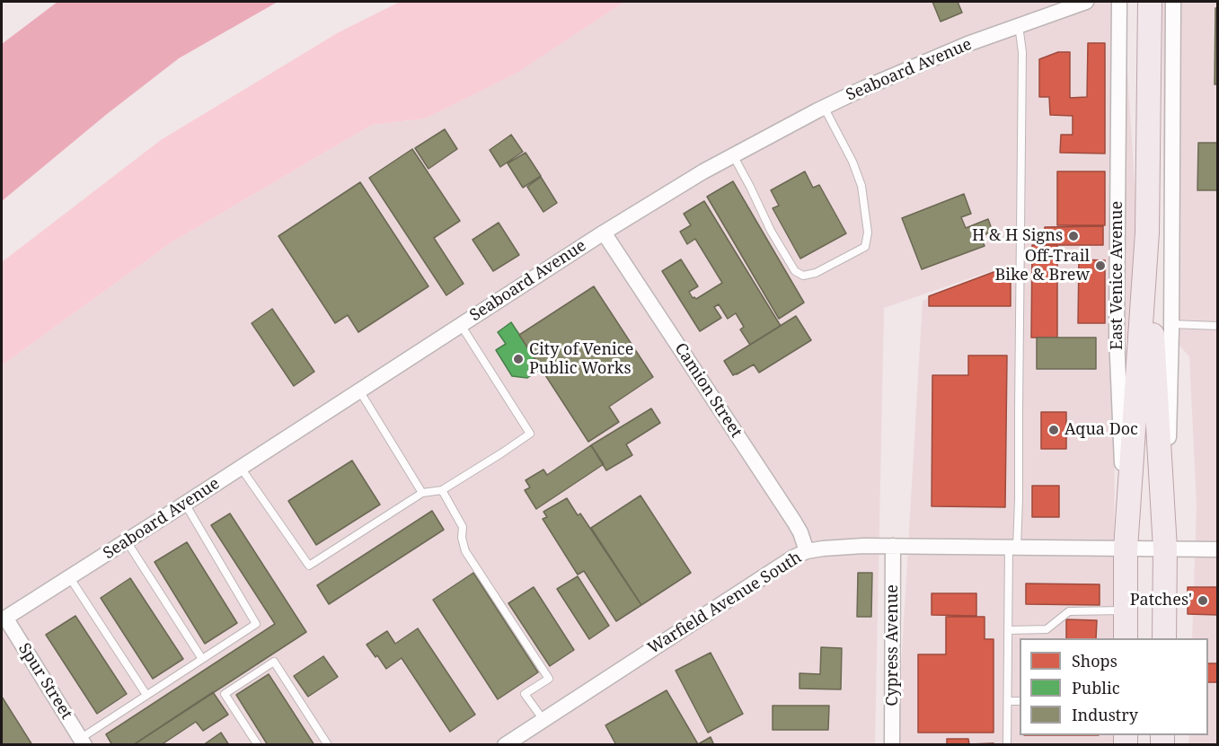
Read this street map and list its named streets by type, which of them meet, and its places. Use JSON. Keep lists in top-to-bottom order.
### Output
{
  "streets": {
    "main road": ["East Venice Avenue"],
    "street": [
      "Seaboard Avenue",
      "Camion Street",
      "Warfield Avenue South",
      "Cypress Avenue",
      "Spur Street"
    ]
  },
  "crossings": [
    ["Seaboard Avenue", "Camion Street"],
    ["Seaboard Avenue", "Spur Street"],
    ["East Venice Avenue", "Warfield Avenue South"],
    ["Camion Street", "Warfield Avenue South"],
    ["Warfield Avenue South", "Cypress Avenue"]
  ],
  "places": [
    "H & H Signs",
    "Off-Trail Bike & Brew",
    "City of Venice Public Works",
    "Aqua Doc",
    "Patches'"
  ],
  "legend": ["Shops", "Public", "Industry"]
}
